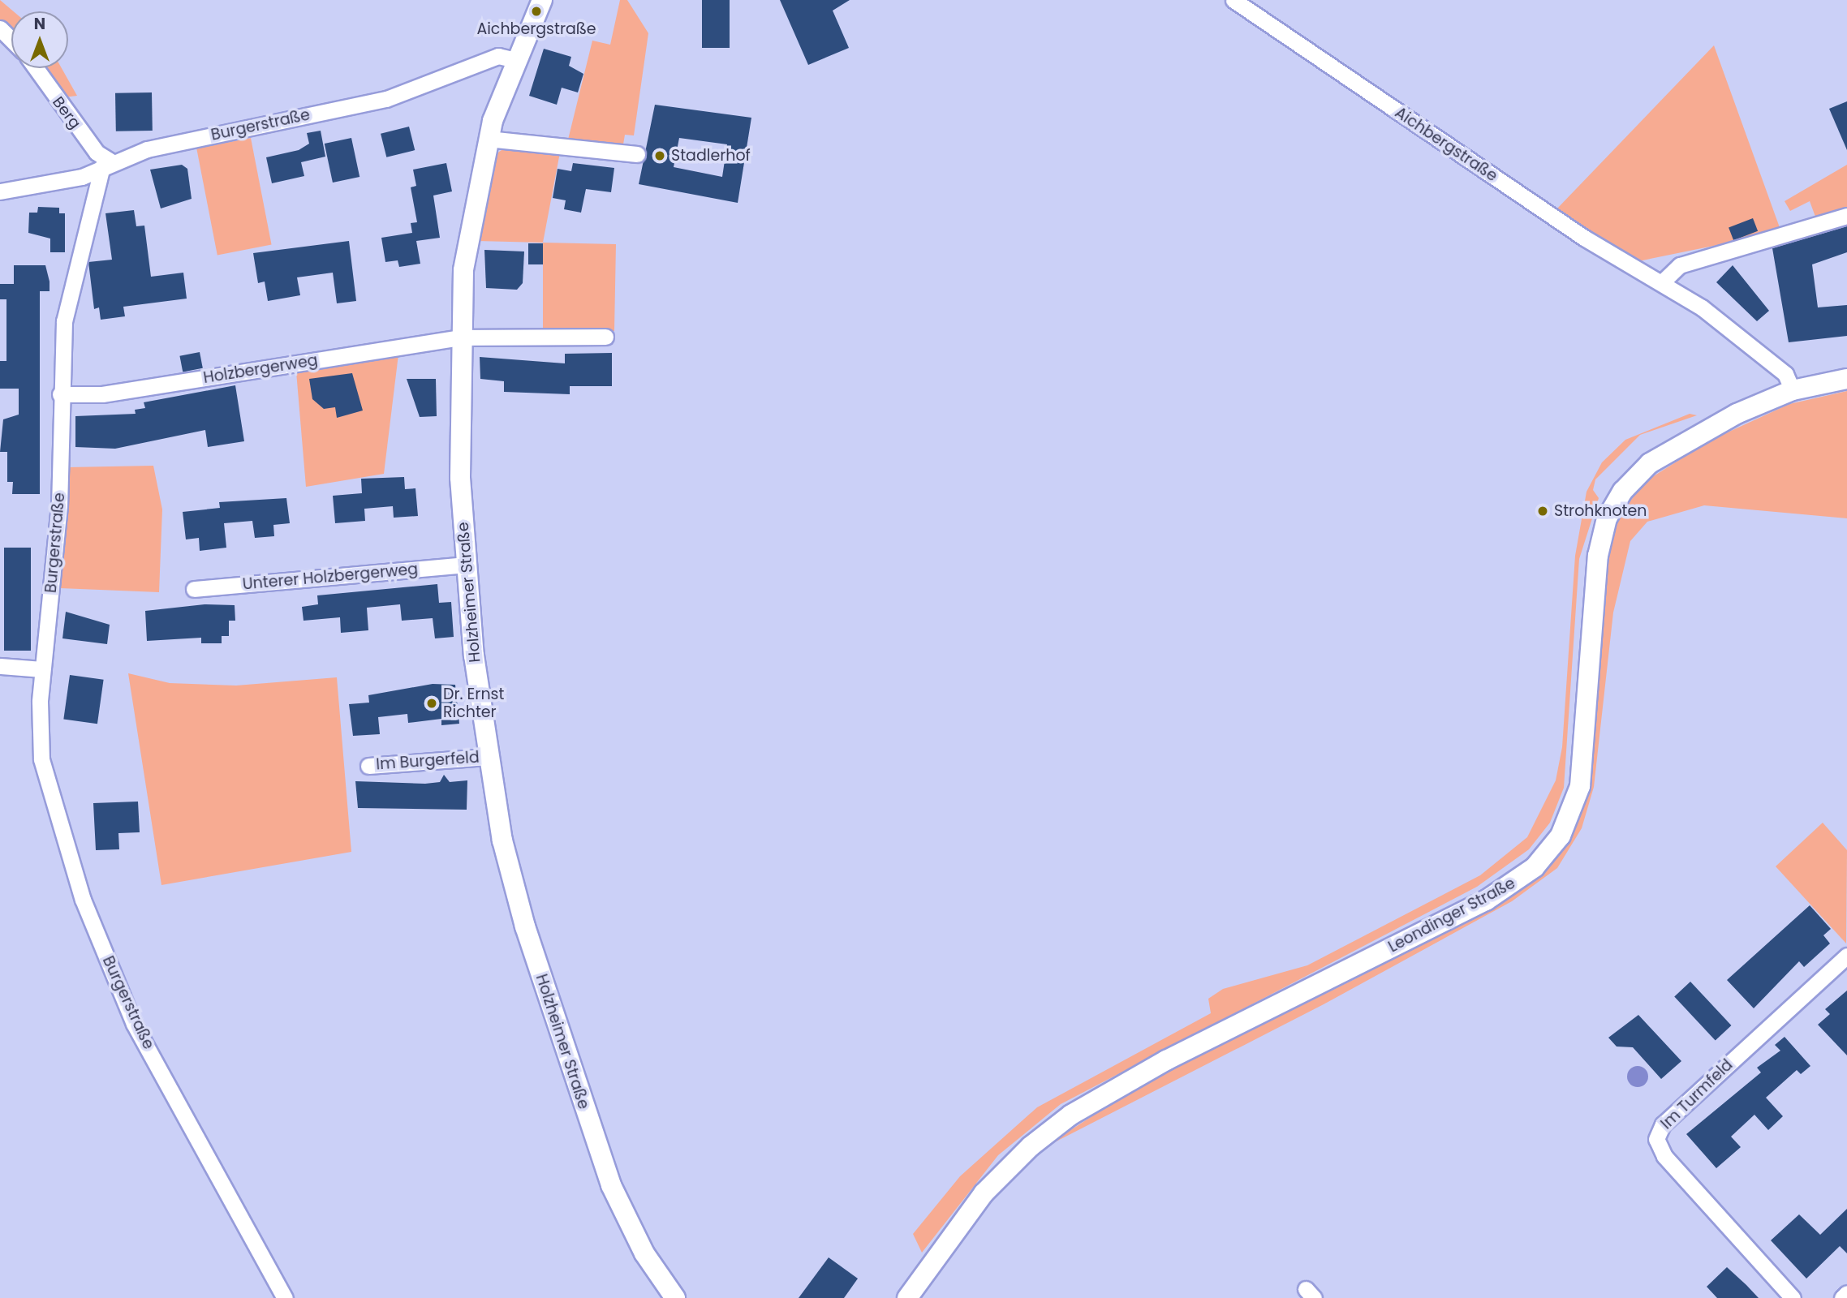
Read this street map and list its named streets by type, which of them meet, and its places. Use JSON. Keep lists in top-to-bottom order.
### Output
{
  "streets": {
    "street": [
      "Berg",
      "Burgerstraße",
      "Aichbergstraße",
      "Holzbergerweg",
      "Unterer Holzbergerweg",
      "Holzheimer Straße",
      "Im Burgerfeld",
      "Leondinger Straße",
      "Im Turmfeld"
    ]
  },
  "crossings": [
    ["Berg", "Burgerstraße"],
    ["Burgerstraße", "Holzbergerweg"],
    ["Burgerstraße", "Holzheimer Straße"],
    ["Aichbergstraße", "Leondinger Straße"],
    ["Holzbergerweg", "Holzheimer Straße"],
    ["Unterer Holzbergerweg", "Holzheimer Straße"],
    ["Holzheimer Straße", "Im Burgerfeld"]
  ],
  "places": [
    "Aichbergstraße",
    "Stadlerhof",
    "Strohknoten",
    "Dr. Ernst Richter"
  ],
  "north": "top"
}
